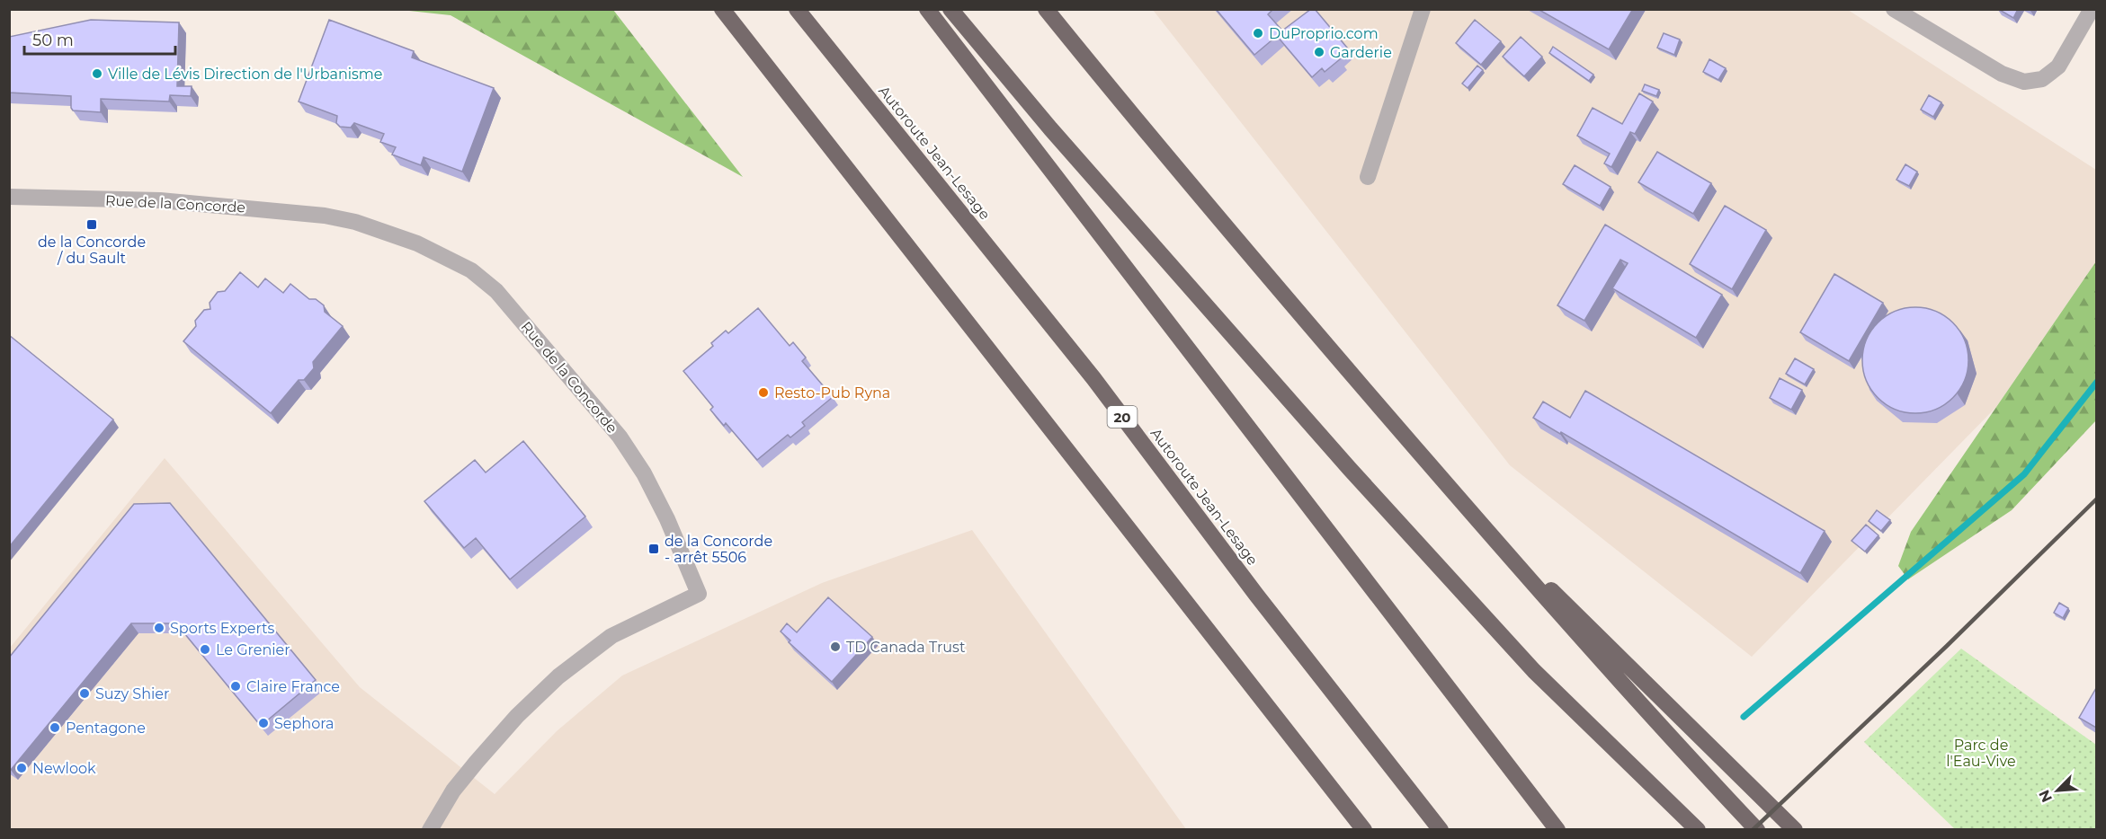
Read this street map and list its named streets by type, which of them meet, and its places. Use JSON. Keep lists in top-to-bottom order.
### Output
{
  "streets": {
    "highway": ["Autoroute Jean-Lesage", "20"],
    "street": ["Rue de la Concorde"]
  },
  "parks": ["Parc de l'Eau-Vive"],
  "places": {
    "other": [
      "DuProprio.com",
      "Garderie",
      "Ville de Lévis Direction de l'Urbanisme",
      "Resto-Pub Ryna",
      "Sports Experts",
      "TD Canada Trust",
      "Le Grenier",
      "Claire France",
      "Suzy Shier",
      "Sephora",
      "Pentagone",
      "Newlook"
    ],
    "transit": ["de la Concorde / du Sault", "de la Concorde - arrêt 5506"]
  },
  "scale_bar": "50 m",
  "north": "bottom left"
}
